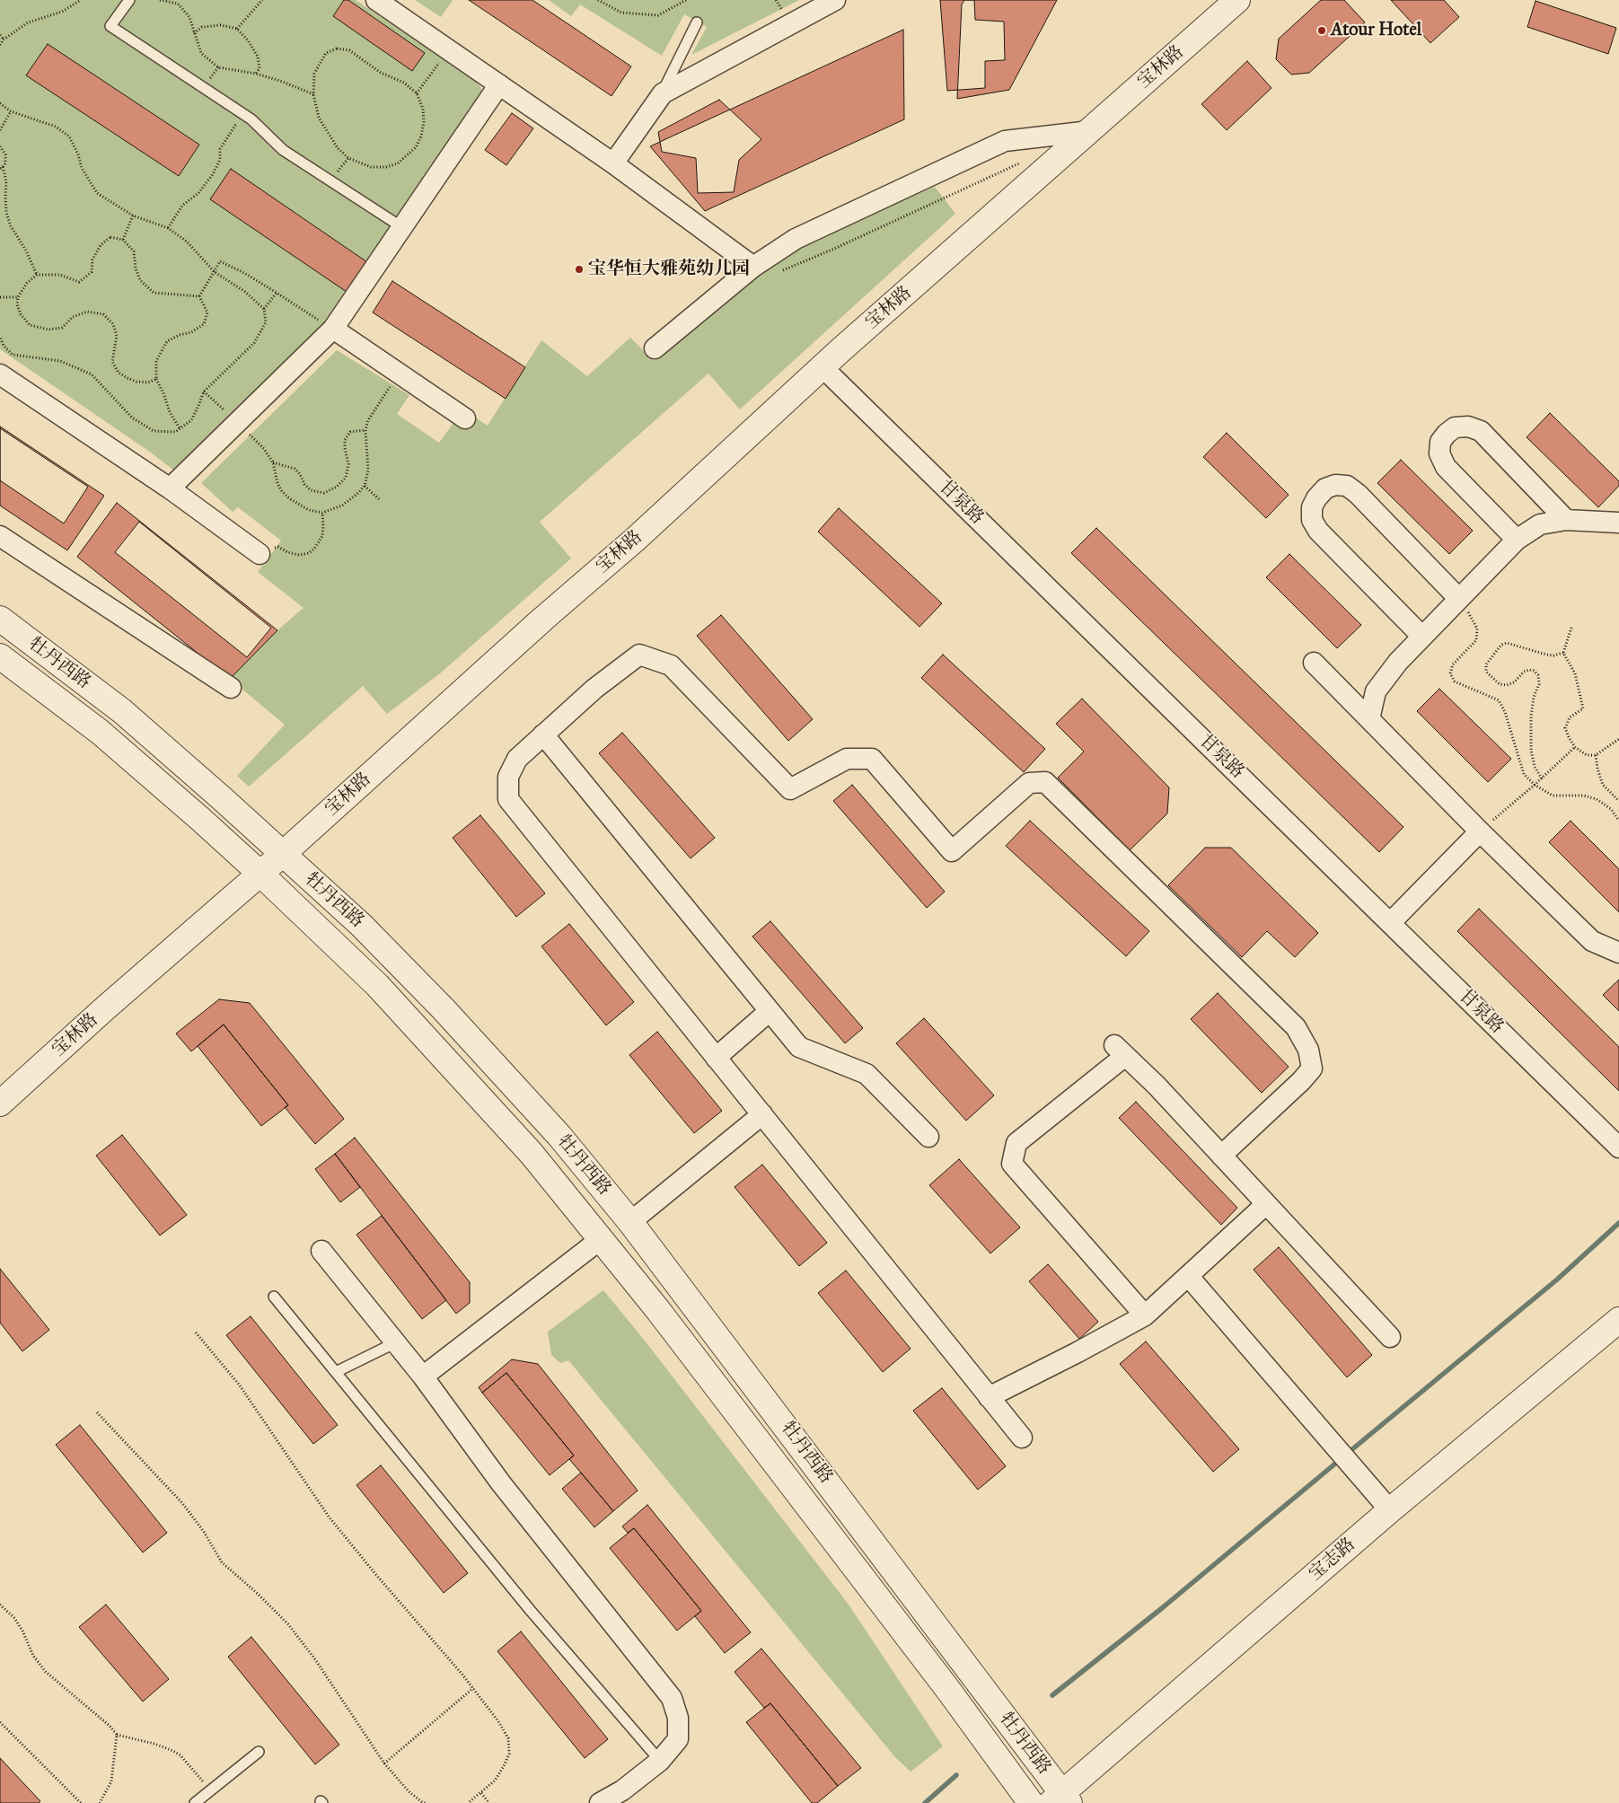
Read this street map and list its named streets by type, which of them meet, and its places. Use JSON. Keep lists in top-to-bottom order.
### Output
{
  "streets": {
    "street": [
      "宝林路",
      "甘泉路",
      "牡丹西路",
      "宝志路"
    ]
  },
  "crossings": [
    ["宝林路", "甘泉路"],
    ["宝林路", "牡丹西路"],
    ["牡丹西路", "宝志路"]
  ],
  "places": ["Atour Hotel", "宝华恒大雅苑幼儿园"]
}
